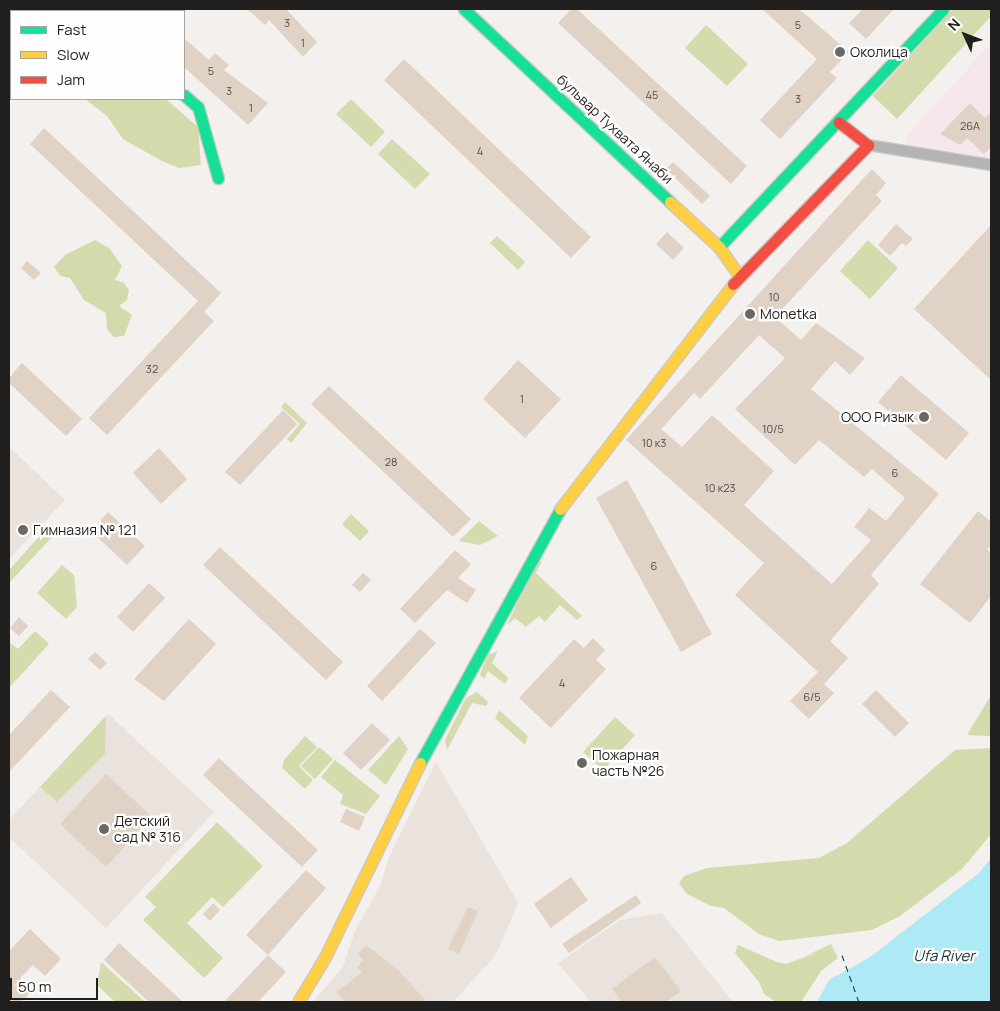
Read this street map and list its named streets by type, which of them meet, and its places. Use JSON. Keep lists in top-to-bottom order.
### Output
{
  "streets": {
    "street": ["бульвар Тухвата Янаби"]
  },
  "water": ["Ufa River"],
  "places": [
    "Околица",
    "Monetka",
    "ООО Ризык",
    "Гимназия № 121",
    "Пожарная часть №26",
    "Детский сад № 316"
  ],
  "house_numbers": [
    "3",
    "5",
    "1",
    "5",
    "3",
    "45",
    "3",
    "1",
    "26А",
    "4",
    "10",
    "32",
    "1",
    "10/5",
    "10 к3",
    "28",
    "6",
    "10 к23",
    "6",
    "4",
    "6/5"
  ],
  "legend": ["Fast", "Slow", "Jam"],
  "scale_bar": "50 m",
  "north": "top left"
}
